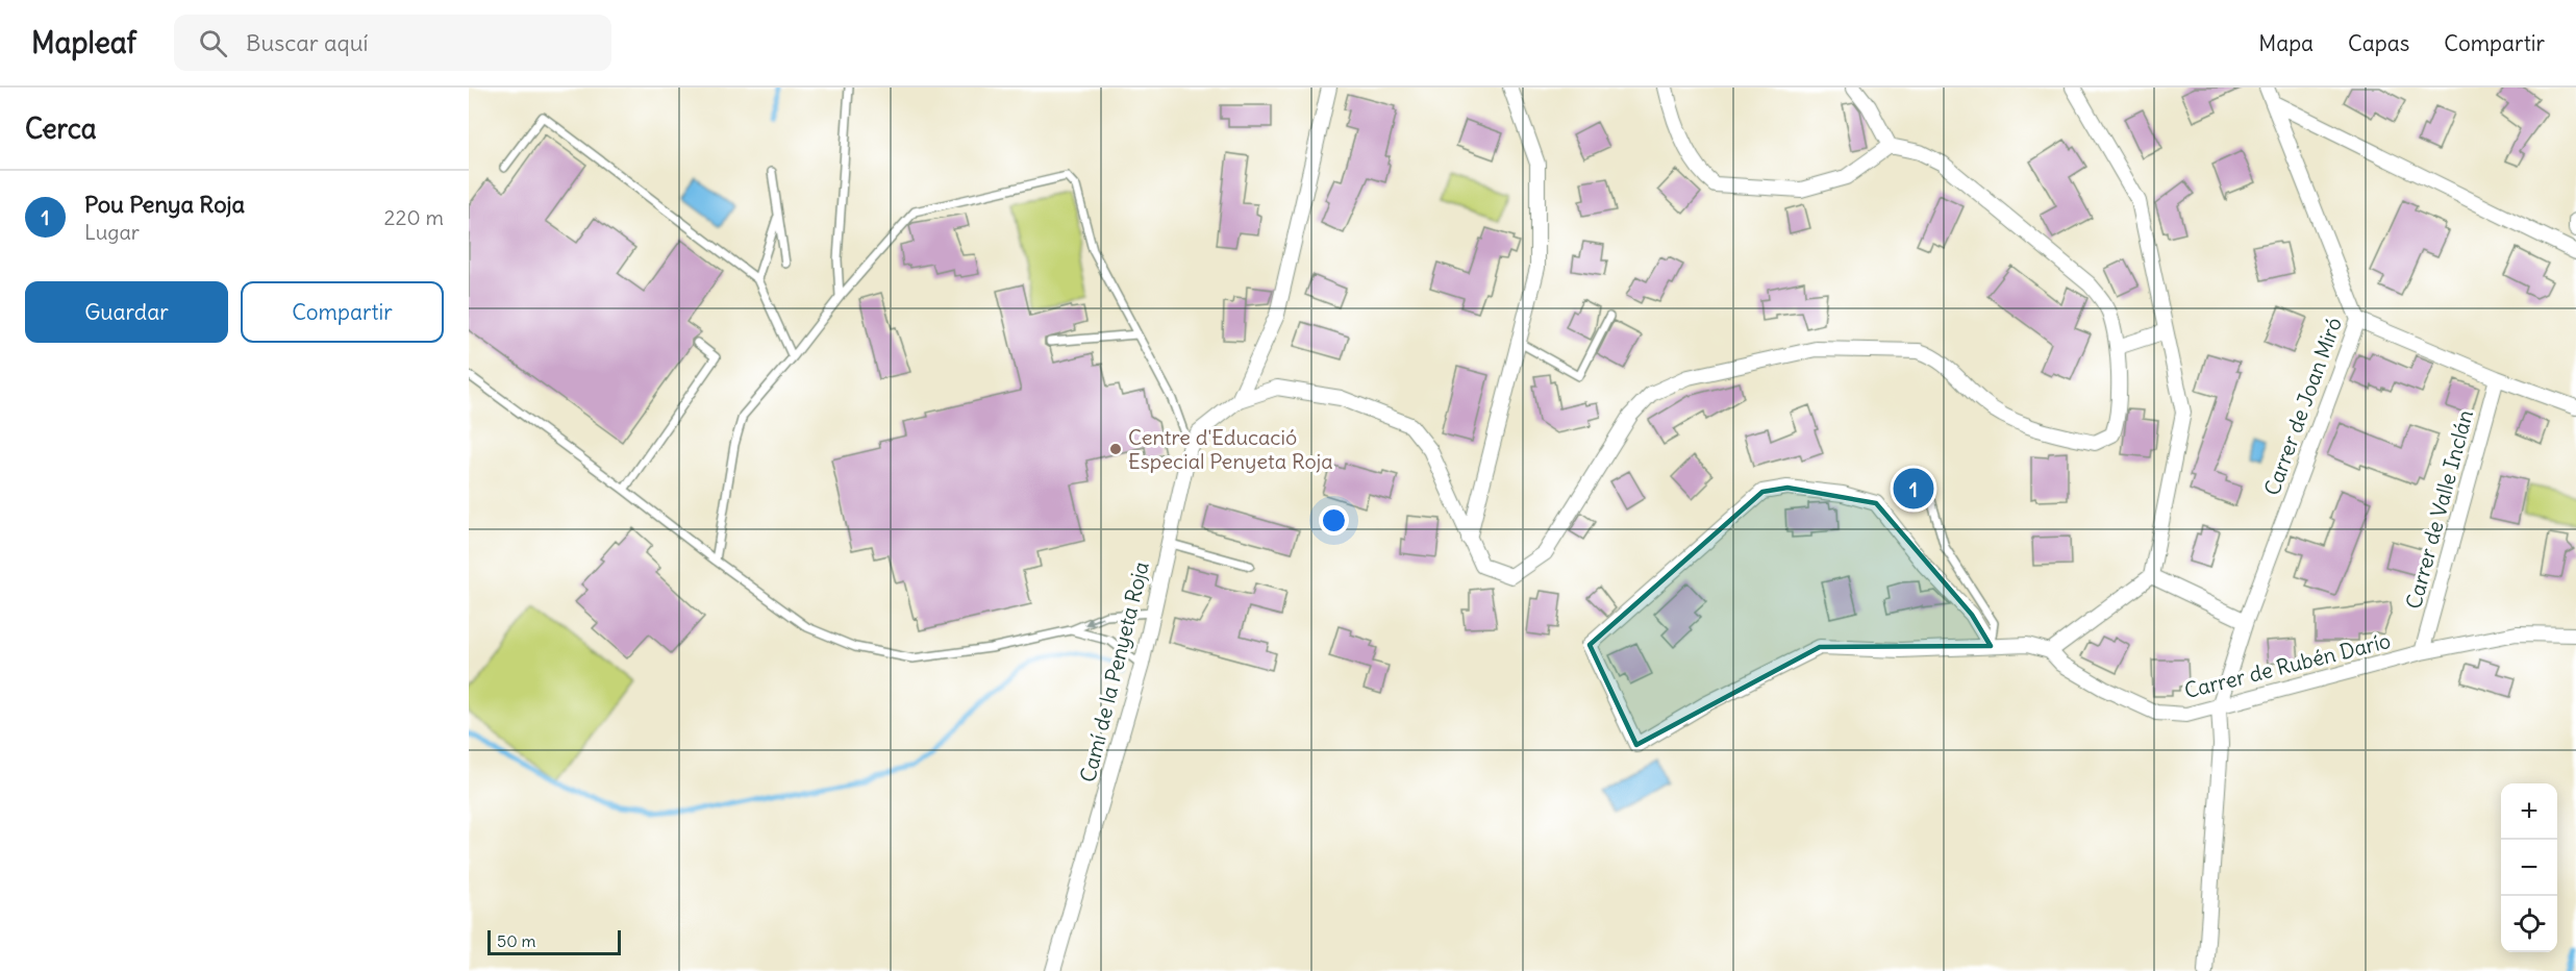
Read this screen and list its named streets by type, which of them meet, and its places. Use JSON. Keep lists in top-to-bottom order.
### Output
{
  "streets": {
    "street": [
      "Carrer de Joan Miró",
      "Carrer de Valle Inclán",
      "Carrer de Rubén Darío",
      "Camí de la Penyeta Roja"
    ]
  },
  "crossings": [
    ["Carrer de Joan Miró", "Carrer de Rubén Darío"],
    ["Carrer de Valle Inclán", "Carrer de Rubén Darío"]
  ],
  "places": ["Centre d'Educació Especial Penyeta Roja"],
  "scale_bar": "50 m",
  "page": {
    "header": "Mapleaf",
    "search": "Buscar aquí",
    "nav": ["Mapa", "Capas", "Compartir"],
    "heading": "Cerca",
    "list": [
      {
        "mark": "1",
        "name": "Pou Penya Roja",
        "note": "Lugar",
        "value": "220 m"
      }
    ],
    "buttons": ["Guardar", "Compartir"],
    "pins": "1",
    "map_buttons": ["+", "−"],
    "scale": "50 m"
  }
}
